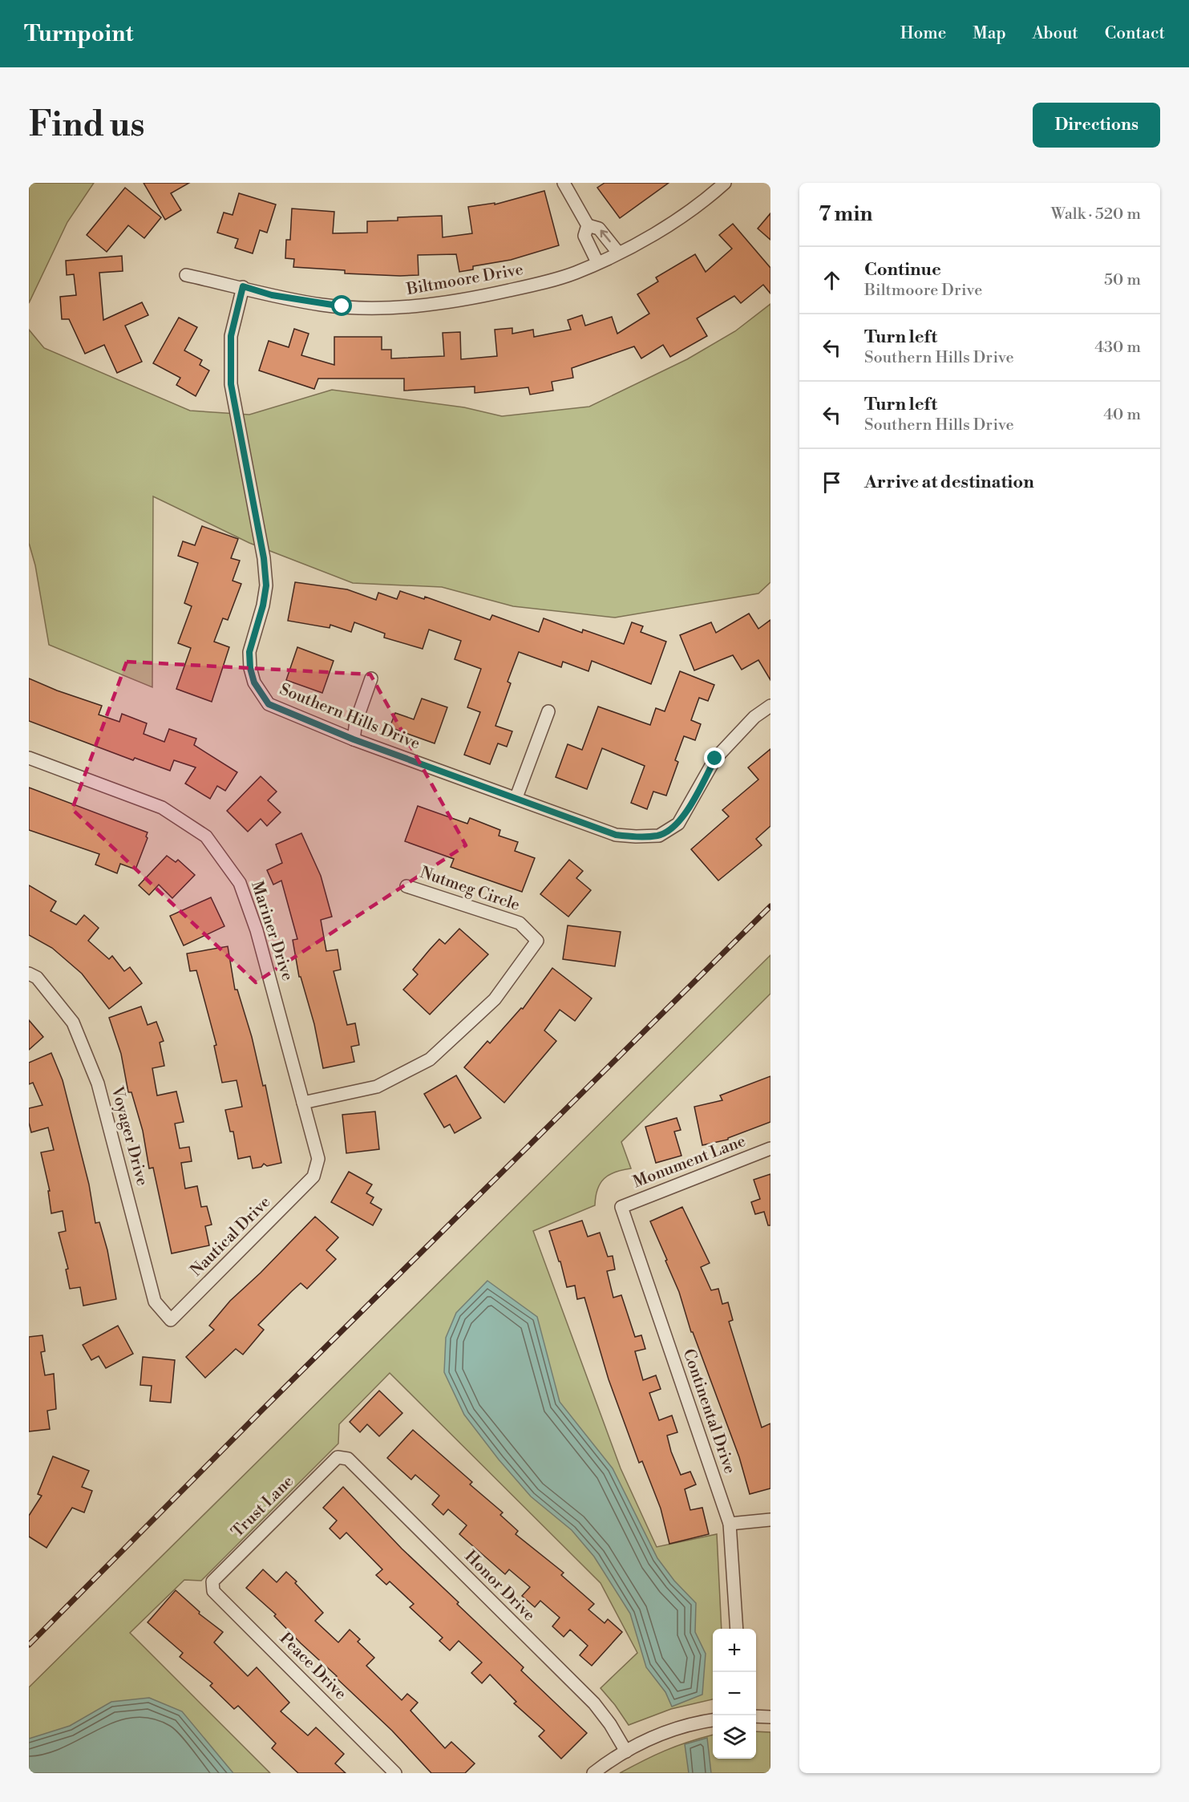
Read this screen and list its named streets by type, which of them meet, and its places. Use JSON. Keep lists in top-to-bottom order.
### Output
{
  "streets": {
    "street": [
      "Biltmoore Drive",
      "Southern Hills Drive",
      "Nutmeg Circle",
      "Mariner Drive",
      "Voyager Drive",
      "Monument Lane",
      "Nautical Drive",
      "Continental Drive",
      "Trust Lane",
      "Honor Drive",
      "Peace Drive"
    ]
  },
  "crossings": [
    ["Biltmoore Drive", "Southern Hills Drive"],
    ["Nutmeg Circle", "Mariner Drive"],
    ["Mariner Drive", "Nautical Drive"],
    ["Voyager Drive", "Nautical Drive"],
    ["Monument Lane", "Continental Drive"],
    ["Trust Lane", "Honor Drive"],
    ["Trust Lane", "Peace Drive"]
  ],
  "page": {
    "header": "Turnpoint",
    "nav": [
      "Home",
      "Map",
      "About",
      "Contact"
    ],
    "buttons": "Directions",
    "title": "Find us",
    "heading": ["7 min", "Walk · 520 m"],
    "list": [
      ["Continue", "Biltmoore Drive", "50 m"],
      ["Turn left", "Southern Hills Drive", "430 m"],
      ["Turn left", "Southern Hills Drive", "40 m"],
      "Arrive at destination"
    ],
    "map_buttons": ["+", "−"]
  }
}
